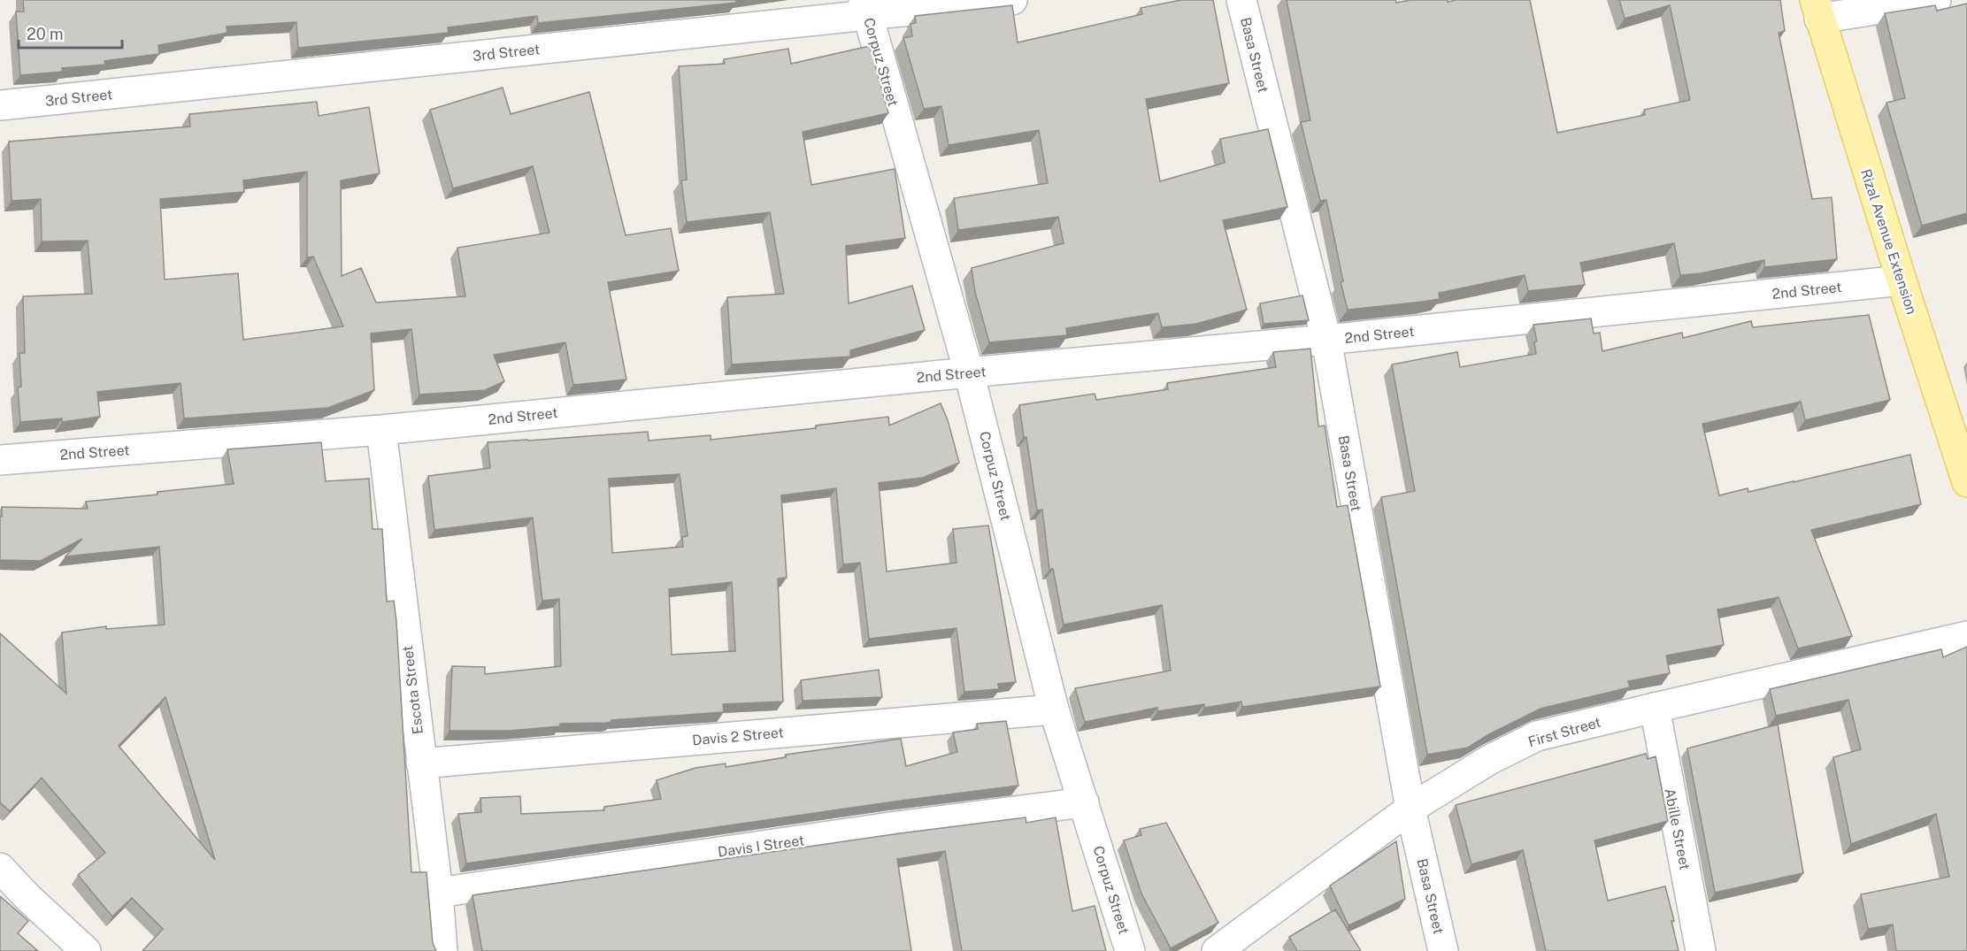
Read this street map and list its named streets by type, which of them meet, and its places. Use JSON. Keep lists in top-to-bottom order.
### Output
{
  "streets": {
    "main road": ["Rizal Avenue Extension"],
    "street": [
      "3rd Street",
      "Basa Street",
      "Corpuz Street",
      "2nd Street",
      "Escota Street",
      "First Street",
      "Davis 2 Street",
      "Abille Street",
      "Davis I Street"
    ]
  },
  "crossings": [
    ["3rd Street", "Corpuz Street"],
    ["Basa Street", "2nd Street"],
    ["Basa Street", "First Street"],
    ["Corpuz Street", "2nd Street"],
    ["Corpuz Street", "Davis 2 Street"],
    ["Corpuz Street", "Davis I Street"],
    ["Rizal Avenue Extension", "2nd Street"],
    ["2nd Street", "Escota Street"],
    ["Escota Street", "Davis 2 Street"],
    ["Escota Street", "Davis I Street"],
    ["First Street", "Abille Street"]
  ],
  "scale_bar": "20 m"
}
